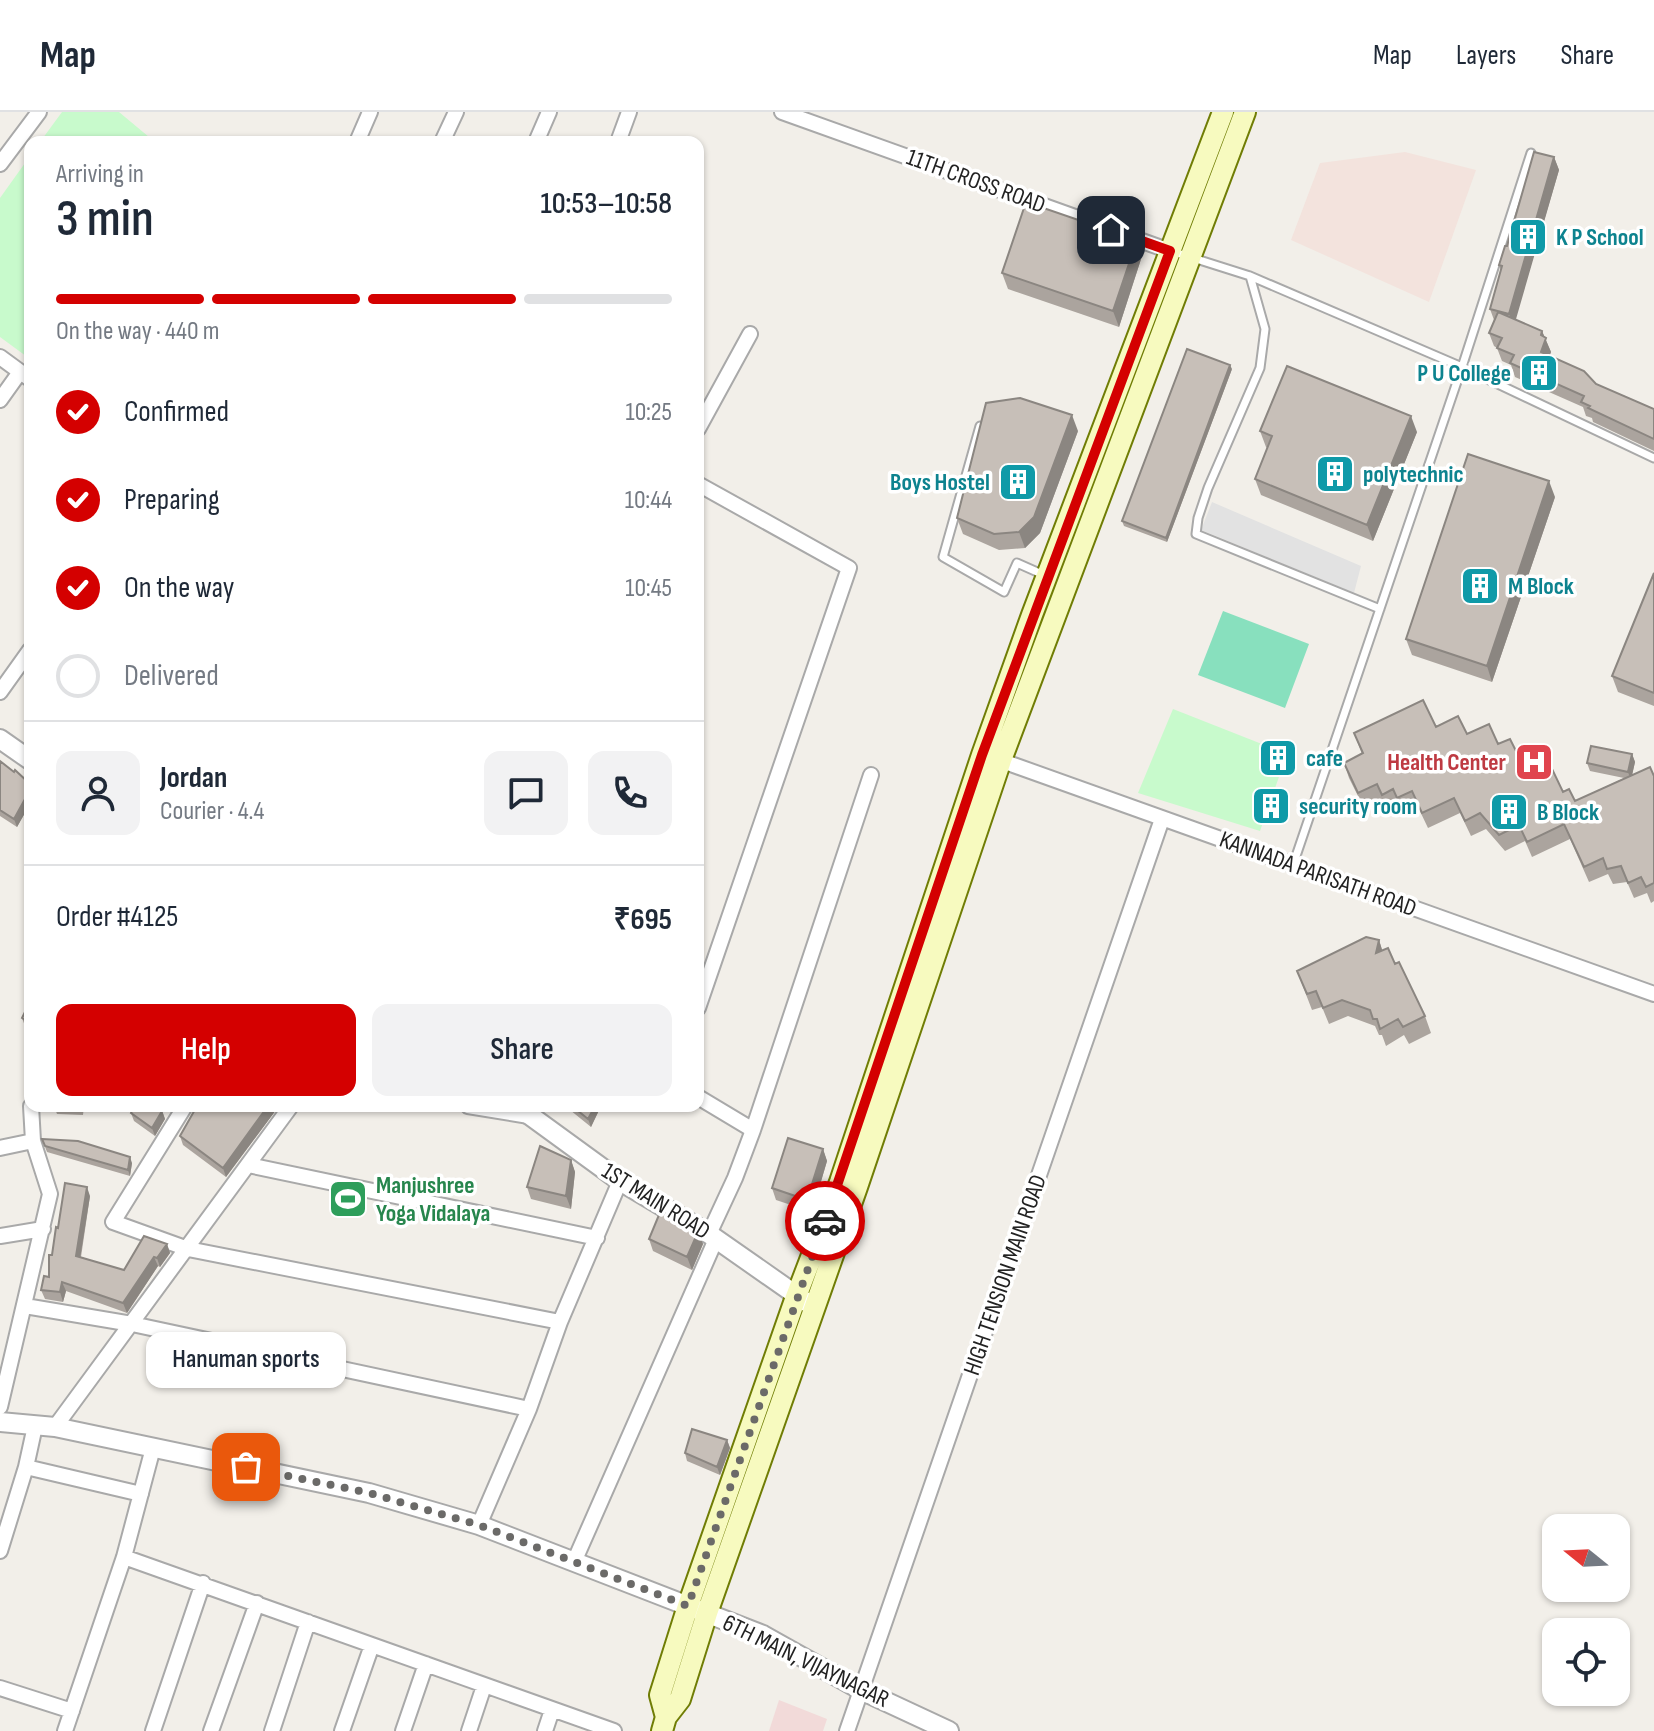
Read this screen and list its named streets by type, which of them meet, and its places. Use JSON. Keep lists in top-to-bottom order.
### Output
{
  "streets": {
    "street": [
      "11TH CROSS ROAD",
      "KANNADA PARISATH ROAD",
      "1ST MAIN ROAD",
      "HIGH TENSION MAIN ROAD",
      "6TH MAIN, VIJAYNAGAR"
    ]
  },
  "crossings": [
    ["KANNADA PARISATH ROAD", "HIGH TENSION MAIN ROAD"],
    ["HIGH TENSION MAIN ROAD", "6TH MAIN, VIJAYNAGAR"]
  ],
  "places": {
    "building": [
      "K P School",
      "P U College",
      "polytechnic",
      "Boys Hostel",
      "M Block",
      "cafe",
      "security room",
      "B Block"
    ],
    "hospital": ["Health Center"],
    "sports": ["Manjushree Yoga Vidalaya"],
    "other": ["Hanuman sports"]
  },
  "north": "left",
  "page": {
    "header": "Map",
    "nav": ["Map", "Layers", "Share"],
    "heading": ["3 min", "Arriving in", "10:53–10:58"],
    "panel": [
      "Jordan",
      "Courier · 4.4",
      "Order #4125",
      "₹695"
    ],
    "bar": "On the way · 440 m",
    "list": [
      ["Confirmed", "10:25"],
      ["Preparing", "10:44"],
      ["On the way", "10:45"],
      "Delivered"
    ],
    "buttons": ["Help", "Share"],
    "bubble": "Hanuman sports"
  }
}
